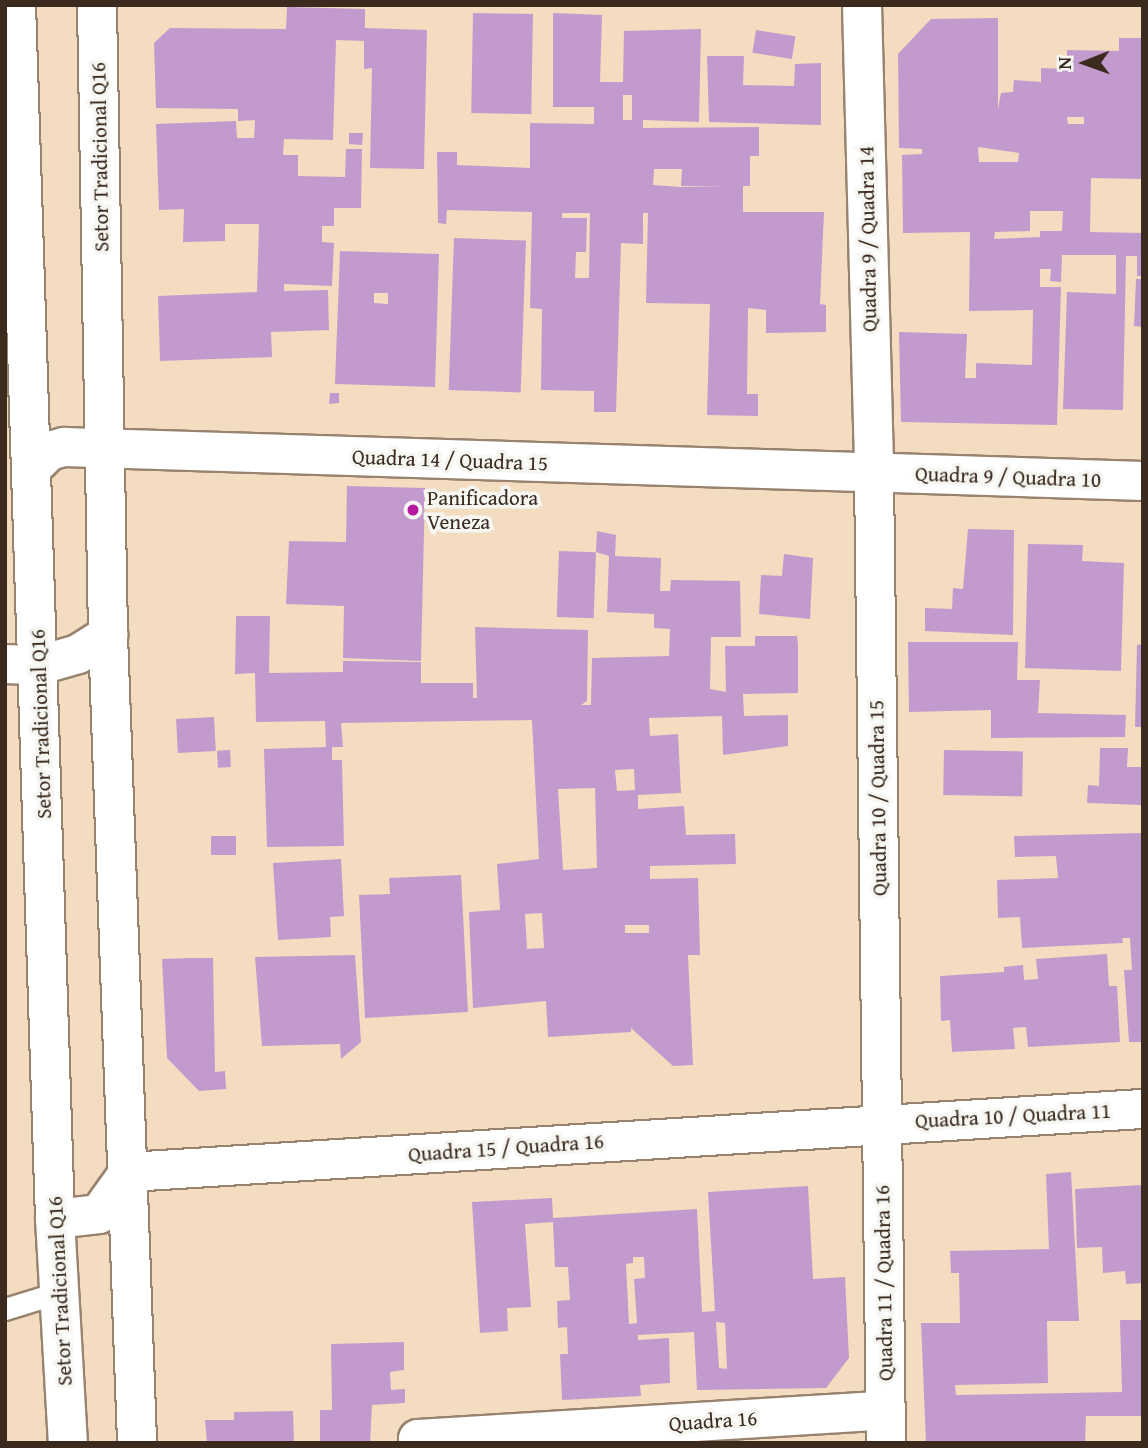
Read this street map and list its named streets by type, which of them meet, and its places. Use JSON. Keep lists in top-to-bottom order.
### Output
{
  "streets": {
    "street": [
      "Setor Tradicional Q16",
      "Quadra 9 / Quadra 14",
      "Quadra 14 / Quadra 15",
      "Quadra 9 / Quadra 10",
      "Quadra 10 / Quadra 15",
      "Quadra 10 / Quadra 11",
      "Quadra 15 / Quadra 16",
      "Quadra 11 / Quadra 16",
      "Quadra 16"
    ]
  },
  "crossings": [
    ["Setor Tradicional Q16", "Quadra 14 / Quadra 15"],
    ["Setor Tradicional Q16", "Quadra 15 / Quadra 16"],
    ["Quadra 9 / Quadra 14", "Quadra 14 / Quadra 15"],
    ["Quadra 9 / Quadra 14", "Quadra 9 / Quadra 10"],
    ["Quadra 9 / Quadra 14", "Quadra 10 / Quadra 15"],
    ["Quadra 14 / Quadra 15", "Quadra 9 / Quadra 10"],
    ["Quadra 14 / Quadra 15", "Quadra 10 / Quadra 15"],
    ["Quadra 9 / Quadra 10", "Quadra 10 / Quadra 15"],
    ["Quadra 10 / Quadra 15", "Quadra 10 / Quadra 11"],
    ["Quadra 10 / Quadra 15", "Quadra 15 / Quadra 16"],
    ["Quadra 10 / Quadra 15", "Quadra 11 / Quadra 16"],
    ["Quadra 10 / Quadra 11", "Quadra 15 / Quadra 16"],
    ["Quadra 10 / Quadra 11", "Quadra 11 / Quadra 16"],
    ["Quadra 15 / Quadra 16", "Quadra 11 / Quadra 16"],
    ["Quadra 11 / Quadra 16", "Quadra 16"]
  ],
  "places": ["Panificadora Veneza"],
  "north": "left"
}
